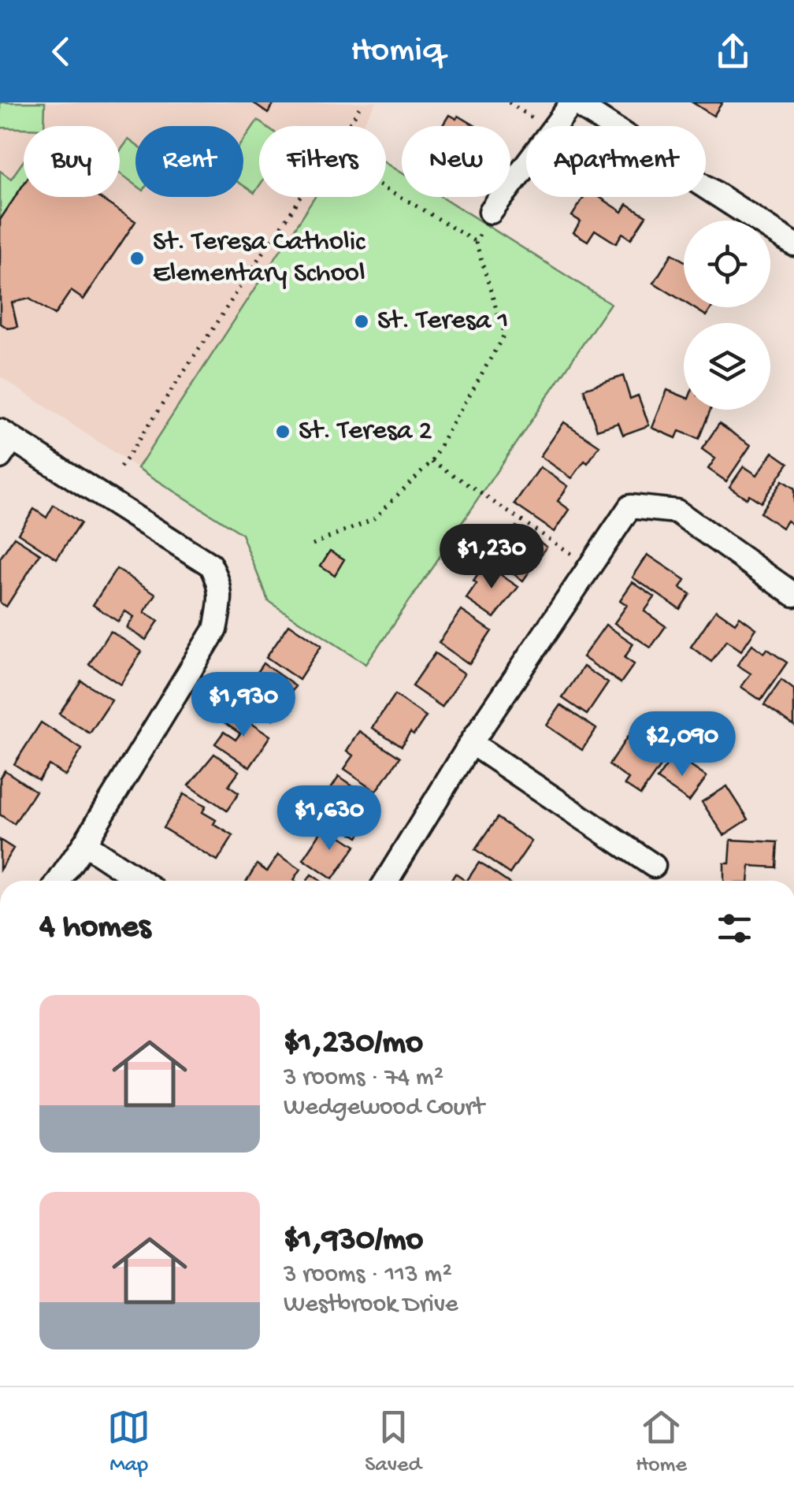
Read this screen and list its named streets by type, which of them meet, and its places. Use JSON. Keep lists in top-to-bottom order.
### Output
{
  "places": ["St. Teresa Catholic Elementary School", "St. Teresa 1", "St. Teresa 2"],
  "page": {
    "header": "Homiq",
    "chip": [
      "Buy",
      "Rent",
      "Filters",
      "New",
      "Apartment"
    ],
    "price": [
      "$1,230",
      "$1,930",
      "$2,090",
      "$1,630"
    ],
    "heading": "4 homes",
    "list": [
      {
        "name": "$1,230/mo",
        "note": "3 rooms · 74 m² · Wedgewood Court"
      },
      {
        "name": "$1,930/mo",
        "note": "3 rooms · 113 m² · Westbrook Drive"
      }
    ],
    "tabs": ["Map", "Saved", "Home"]
  }
}
